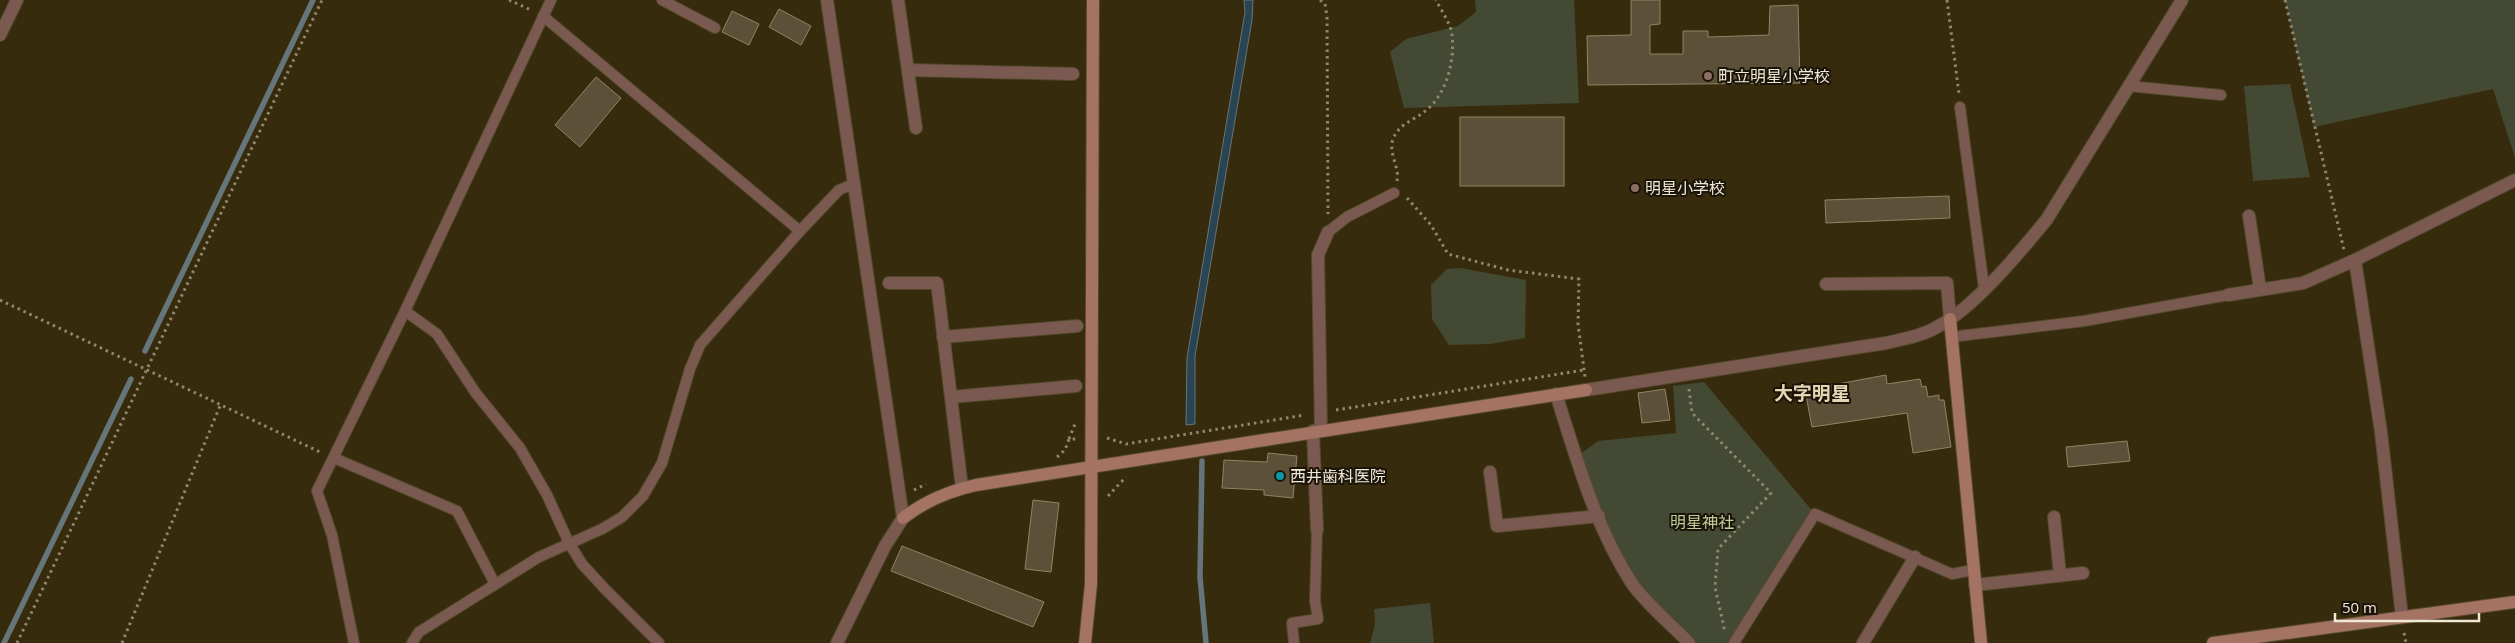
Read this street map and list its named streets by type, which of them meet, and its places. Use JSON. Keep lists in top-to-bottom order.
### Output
{
  "districts": ["大字明星"],
  "parks": ["明星神社"],
  "places": ["町立明星小学校", "明星小学校", "西井歯科医院"],
  "scale_bar": "50 m"
}
